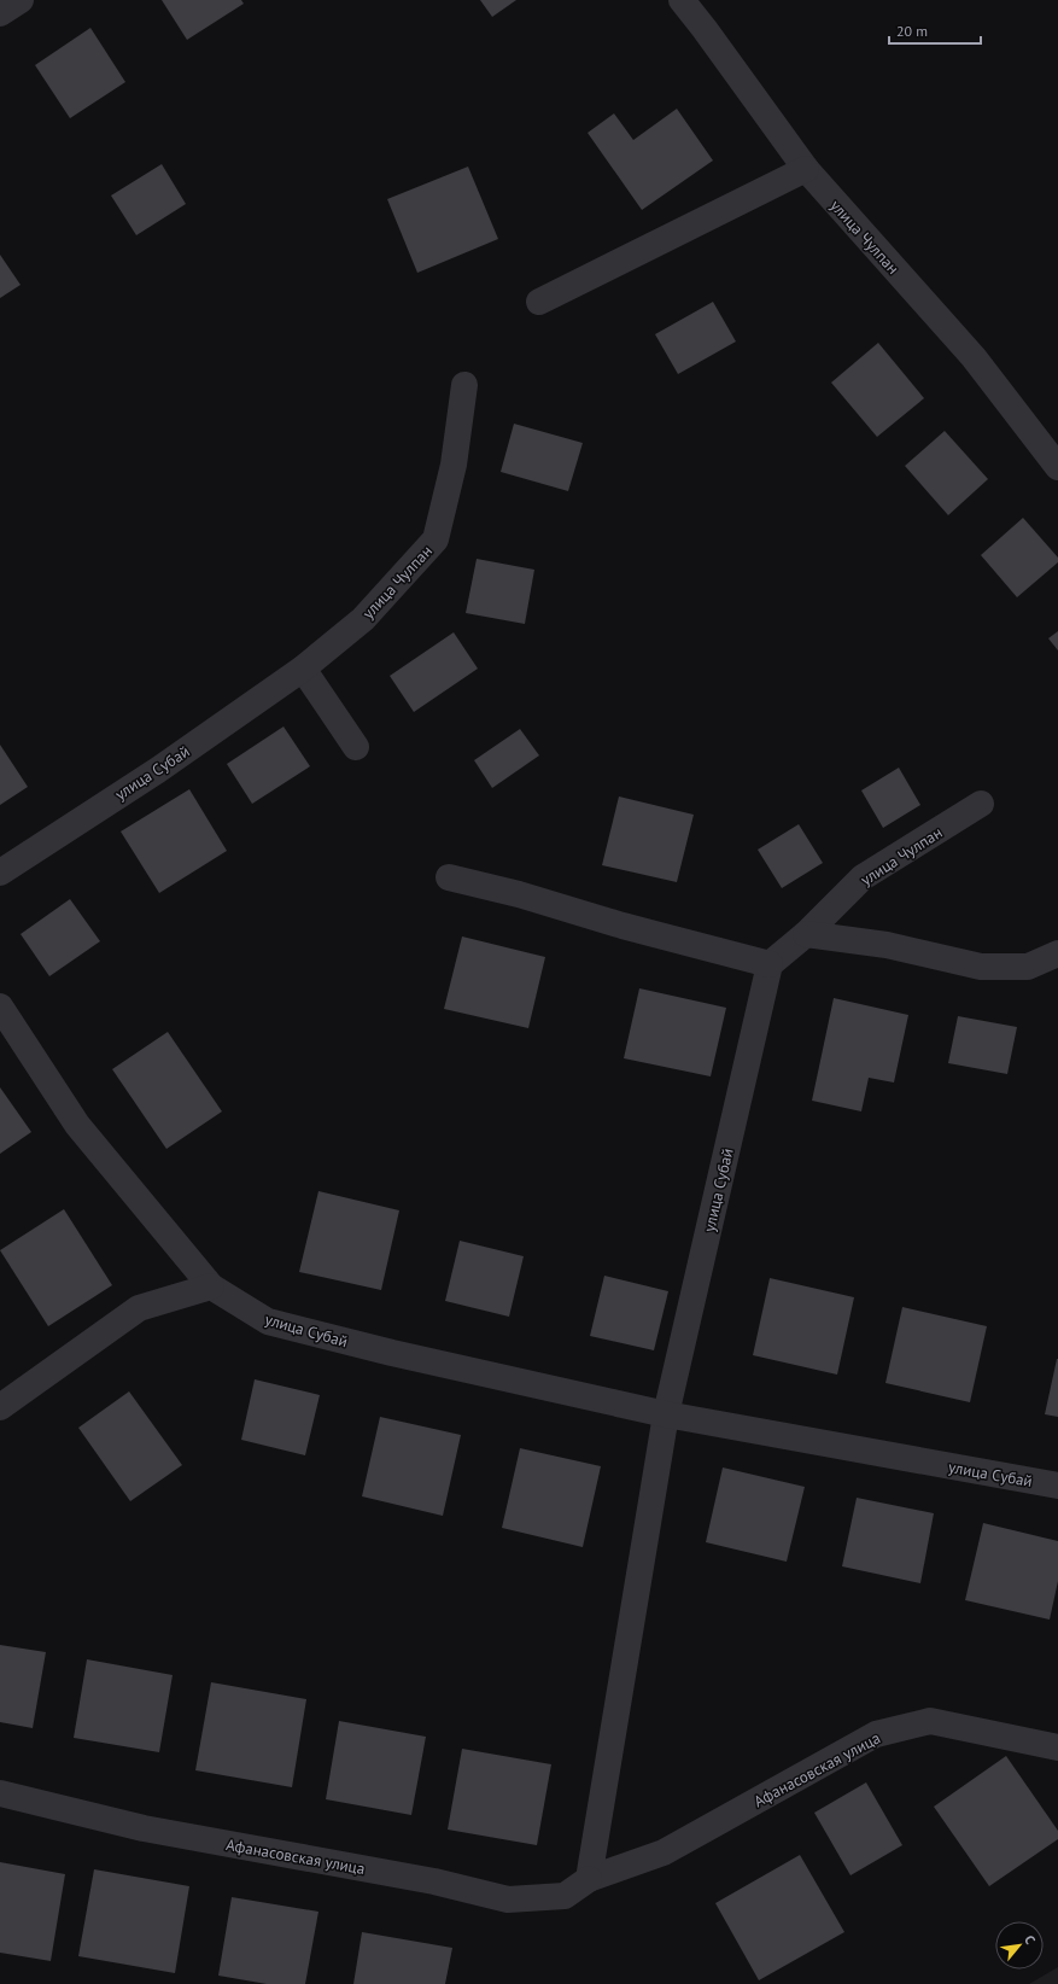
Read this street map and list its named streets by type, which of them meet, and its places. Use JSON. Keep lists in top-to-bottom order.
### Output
{
  "streets": {
    "street": ["улица Чулпан", "улица Субай", "Афанасовская улица"]
  },
  "crossings": [
    ["улица Чулпан", "улица Субай"]
  ],
  "scale_bar": "20 m",
  "north": "top right"
}
